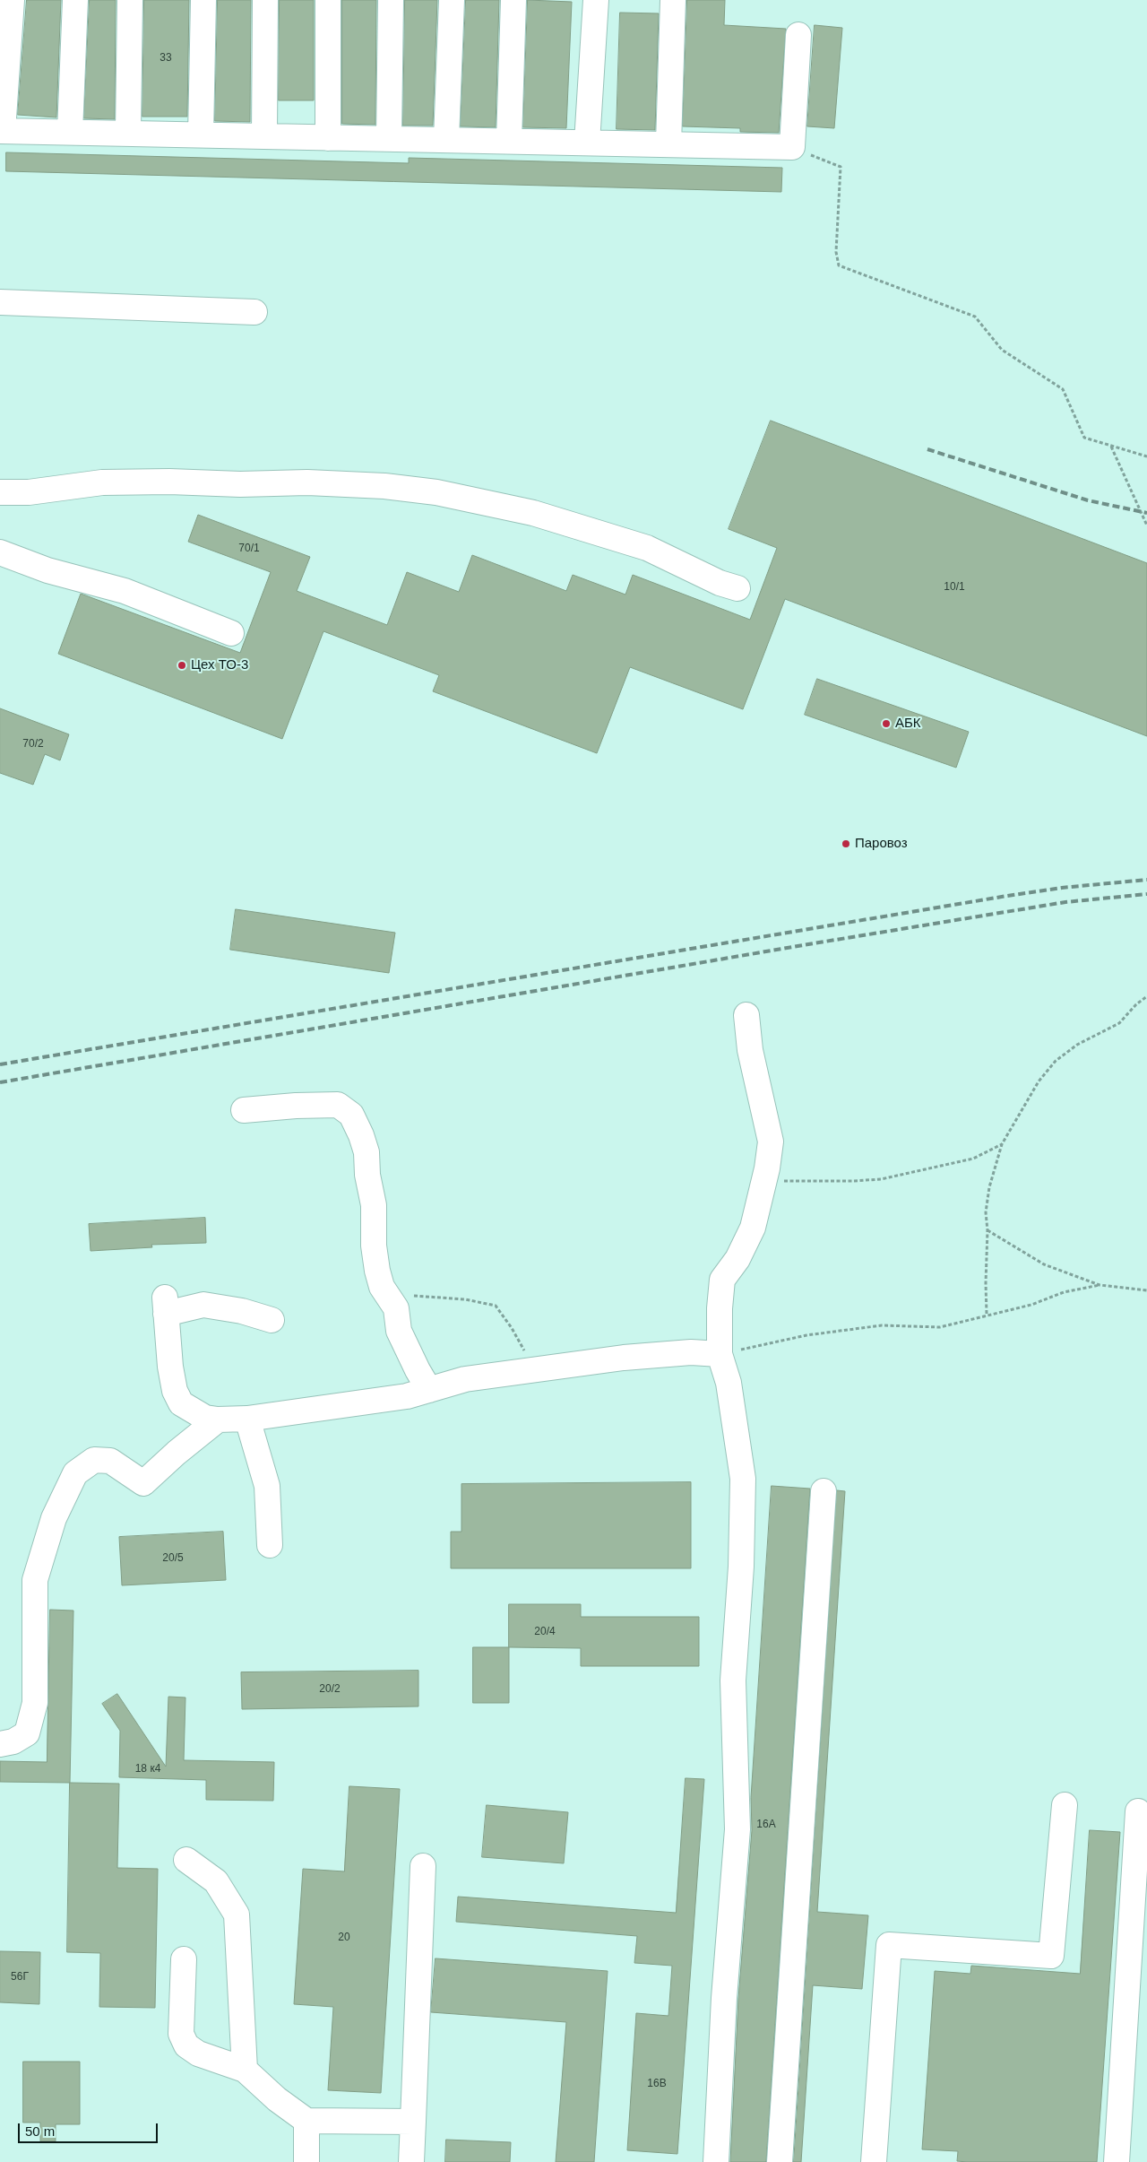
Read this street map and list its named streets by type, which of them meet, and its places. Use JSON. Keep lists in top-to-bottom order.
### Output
{
  "places": ["Цех ТО-3", "АБК", "Паровоз"],
  "house_numbers": [
    "33",
    "70/1",
    "10/1",
    "70/2",
    "20/5",
    "20/4",
    "20/2",
    "18 к4",
    "16А",
    "20",
    "56Г",
    "16В"
  ],
  "scale_bar": "50 m"
}
